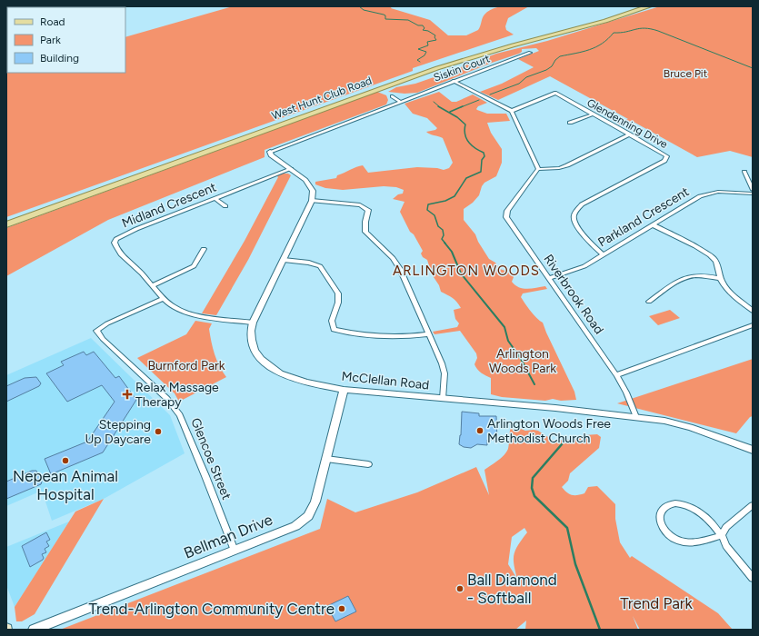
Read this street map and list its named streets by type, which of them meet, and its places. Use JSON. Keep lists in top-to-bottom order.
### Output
{
  "streets": {
    "main road": ["West Hunt Club Road"],
    "street": [
      "Siskin Court",
      "Glendenning Drive",
      "Midland Crescent",
      "Parkland Crescent",
      "Riverbrook Road",
      "McClellan Road",
      "Glencoe Street",
      "Bellman Drive"
    ]
  },
  "crossings": [
    ["Glendenning Drive", "Parkland Crescent"],
    ["Midland Crescent", "McClellan Road"],
    ["Midland Crescent", "Glencoe Street"],
    ["Parkland Crescent", "Riverbrook Road"],
    ["Riverbrook Road", "McClellan Road"],
    ["McClellan Road", "Bellman Drive"],
    ["Glencoe Street", "Bellman Drive"]
  ],
  "districts": ["ARLINGTON WOODS"],
  "parks": [
    "Bruce Pit",
    "Arlington Woods Park",
    "Burnford Park",
    "Trend Park"
  ],
  "places": {
    "health": ["Relax Massage Therapy"],
    "other": [
      "Arlington Woods Free Methodist Church",
      "Stepping Up Daycare",
      "Nepean Animal Hospital",
      "Ball Diamond - Softball",
      "Trend-Arlington Community Centre"
    ]
  },
  "legend": ["Road", "Park", "Building"]
}
